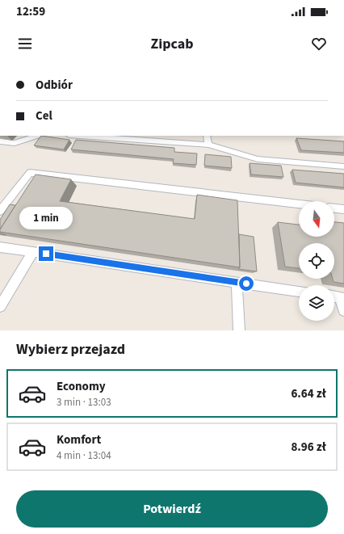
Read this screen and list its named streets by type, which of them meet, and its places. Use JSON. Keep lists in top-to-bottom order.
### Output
{
  "north": "bottom",
  "page": {
    "status": "12:59",
    "header": "Zipcab",
    "banner": ["Odbiór", "Cel"],
    "bubble": "1 min",
    "heading": "Wybierz przejazd",
    "list": [
      {
        "name": "Economy",
        "note": "3 min · 13:03",
        "value": "6.64 zł"
      },
      {
        "name": "Komfort",
        "note": "4 min · 13:04",
        "value": "8.96 zł"
      }
    ],
    "buttons": "Potwierdź"
  }
}
